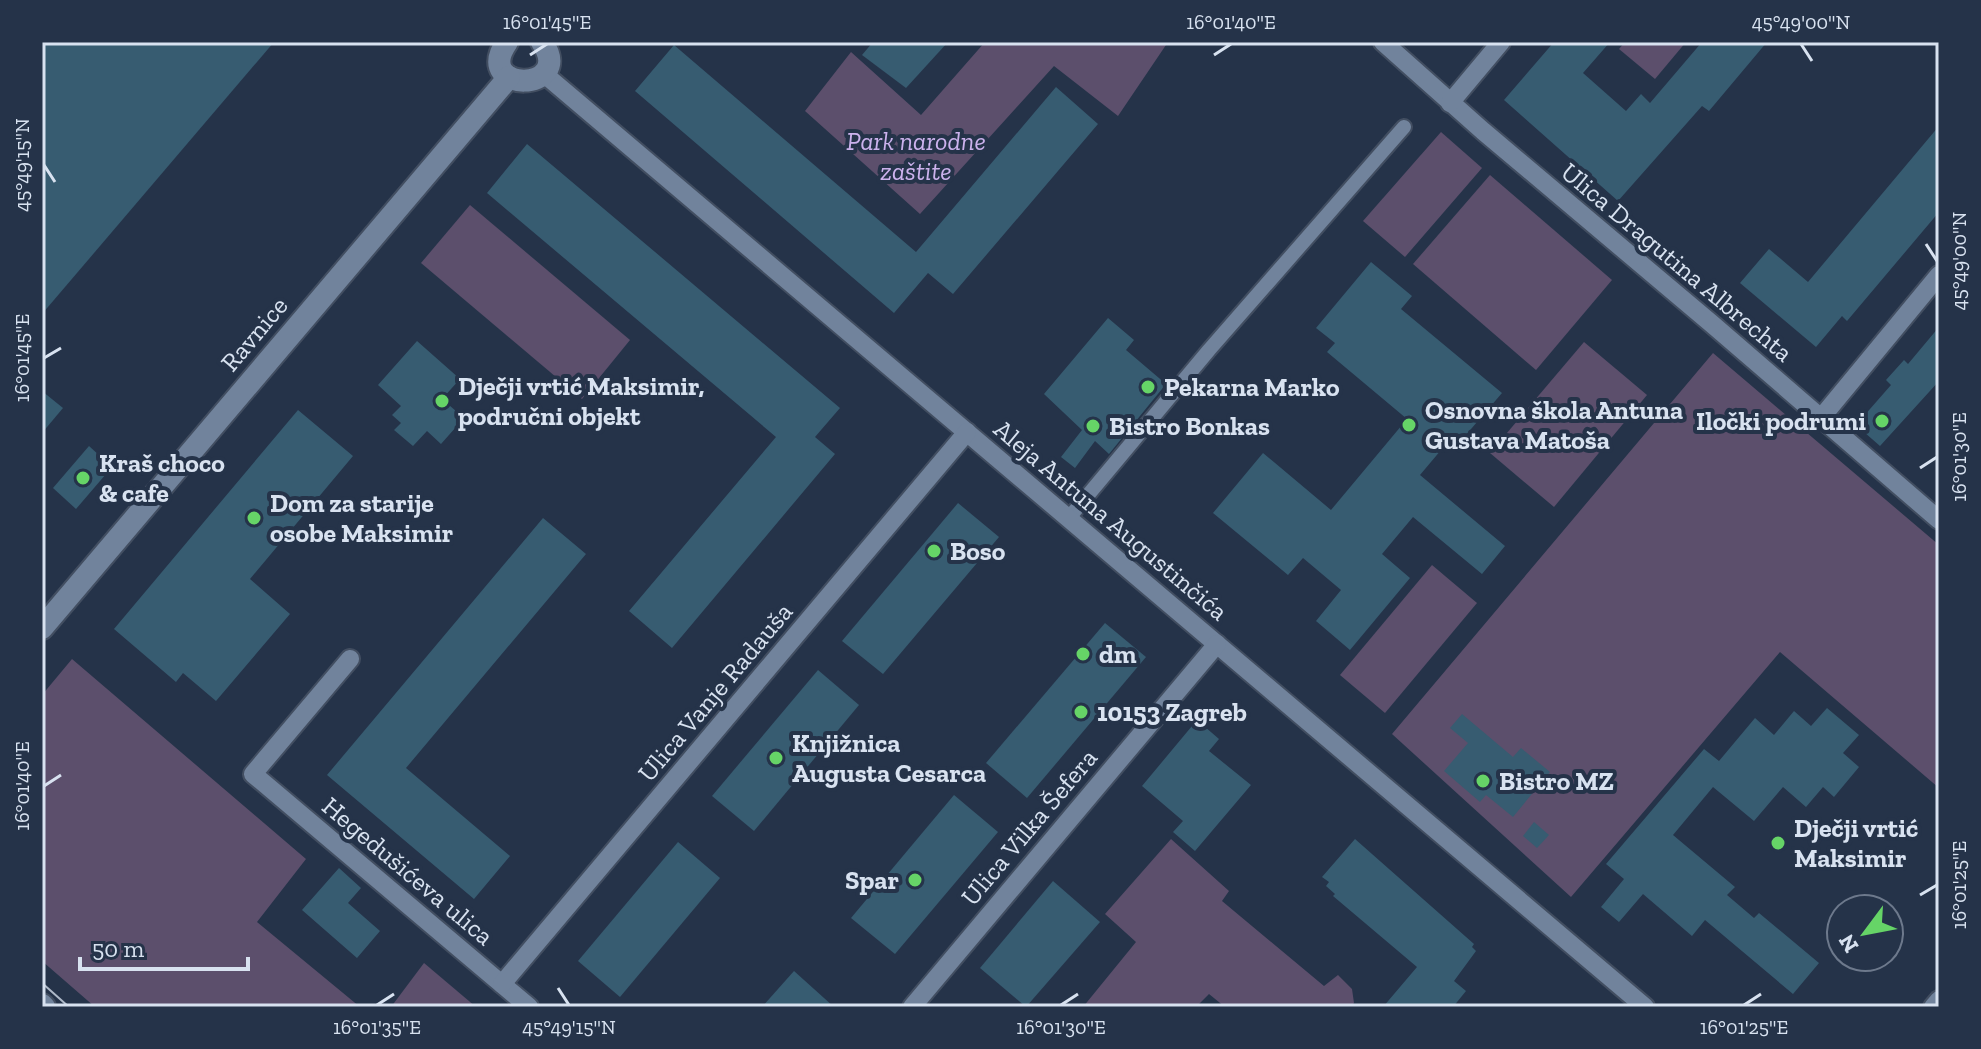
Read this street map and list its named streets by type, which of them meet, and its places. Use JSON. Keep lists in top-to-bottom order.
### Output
{
  "streets": {
    "street": [
      "Ulica Dragutina Albrechta",
      "Ravnice",
      "Aleja Antuna Augustinčića",
      "Ulica Vanje Radauša",
      "Ulica Vilka Šefera",
      "Hegedušićeva ulica"
    ]
  },
  "crossings": [
    ["Aleja Antuna Augustinčića", "Ulica Vanje Radauša"],
    ["Aleja Antuna Augustinčića", "Ulica Vilka Šefera"],
    ["Ulica Vanje Radauša", "Hegedušićeva ulica"]
  ],
  "parks": ["Park narodne zaštite"],
  "places": [
    "Pekarna Marko",
    "Dječji vrtić Maksimir, područni objekt",
    "Iločki podrumi",
    "Osnovna škola Antuna Gustava Matoša",
    "Bistro Bonkas",
    "Kraš choco & cafe",
    "Dom za starije osobe Maksimir",
    "Boso",
    "dm",
    "10153 Zagreb",
    "Knjižnica Augusta Cesarca",
    "Bistro MZ",
    "Dječji vrtić Maksimir",
    "Spar"
  ],
  "scale_bar": "50 m",
  "north": "bottom left",
  "coordinates": [
    "16°01'45\"E",
    "16°01'40\"E",
    "45°49'00\"N",
    "45°49'15\"N",
    "16°01'30\"E",
    "16°01'25\"E",
    "16°01'35\"E"
  ]
}
